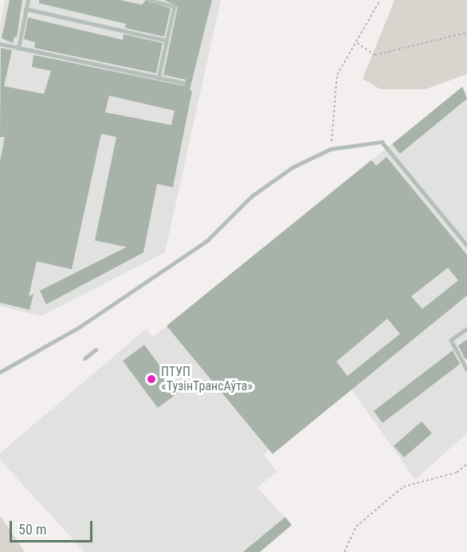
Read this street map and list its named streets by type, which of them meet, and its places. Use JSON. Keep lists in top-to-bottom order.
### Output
{
  "places": ["ПТУП «ТузінТрансАўта»"],
  "scale_bar": "50 m"
}
